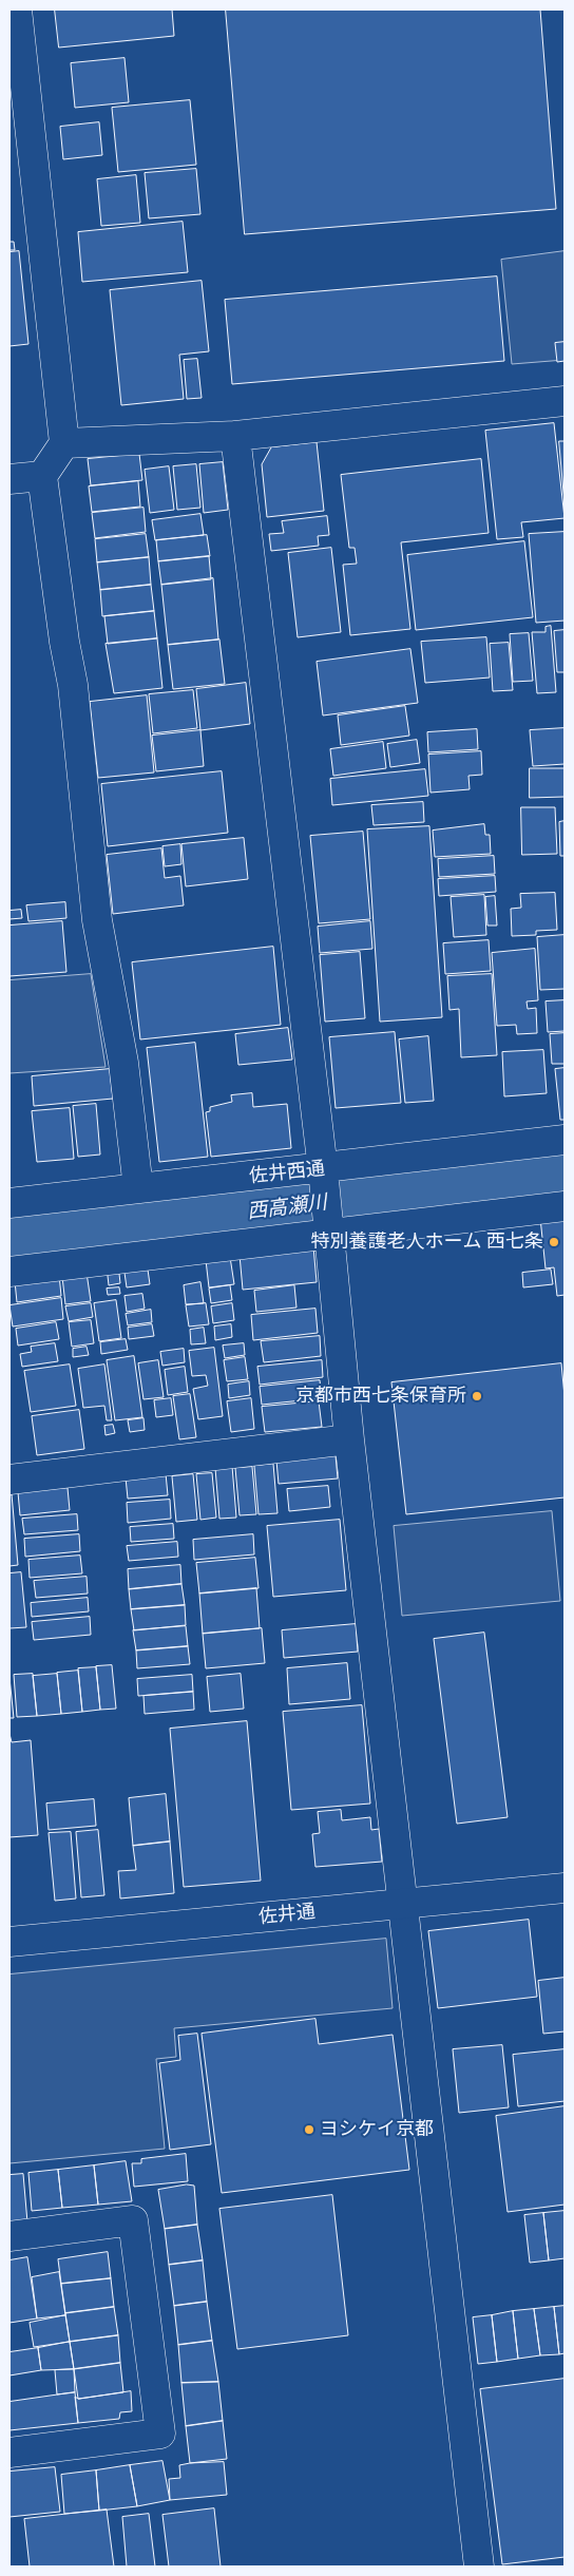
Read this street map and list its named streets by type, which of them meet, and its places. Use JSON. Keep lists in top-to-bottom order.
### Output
{
  "streets": {
    "street": ["佐井西通", "佐井通"]
  },
  "water": ["西高瀬川"],
  "places": ["特別養護老人ホーム 西七条", "京都市西七条保育所", "ヨシケイ京都"]
}
